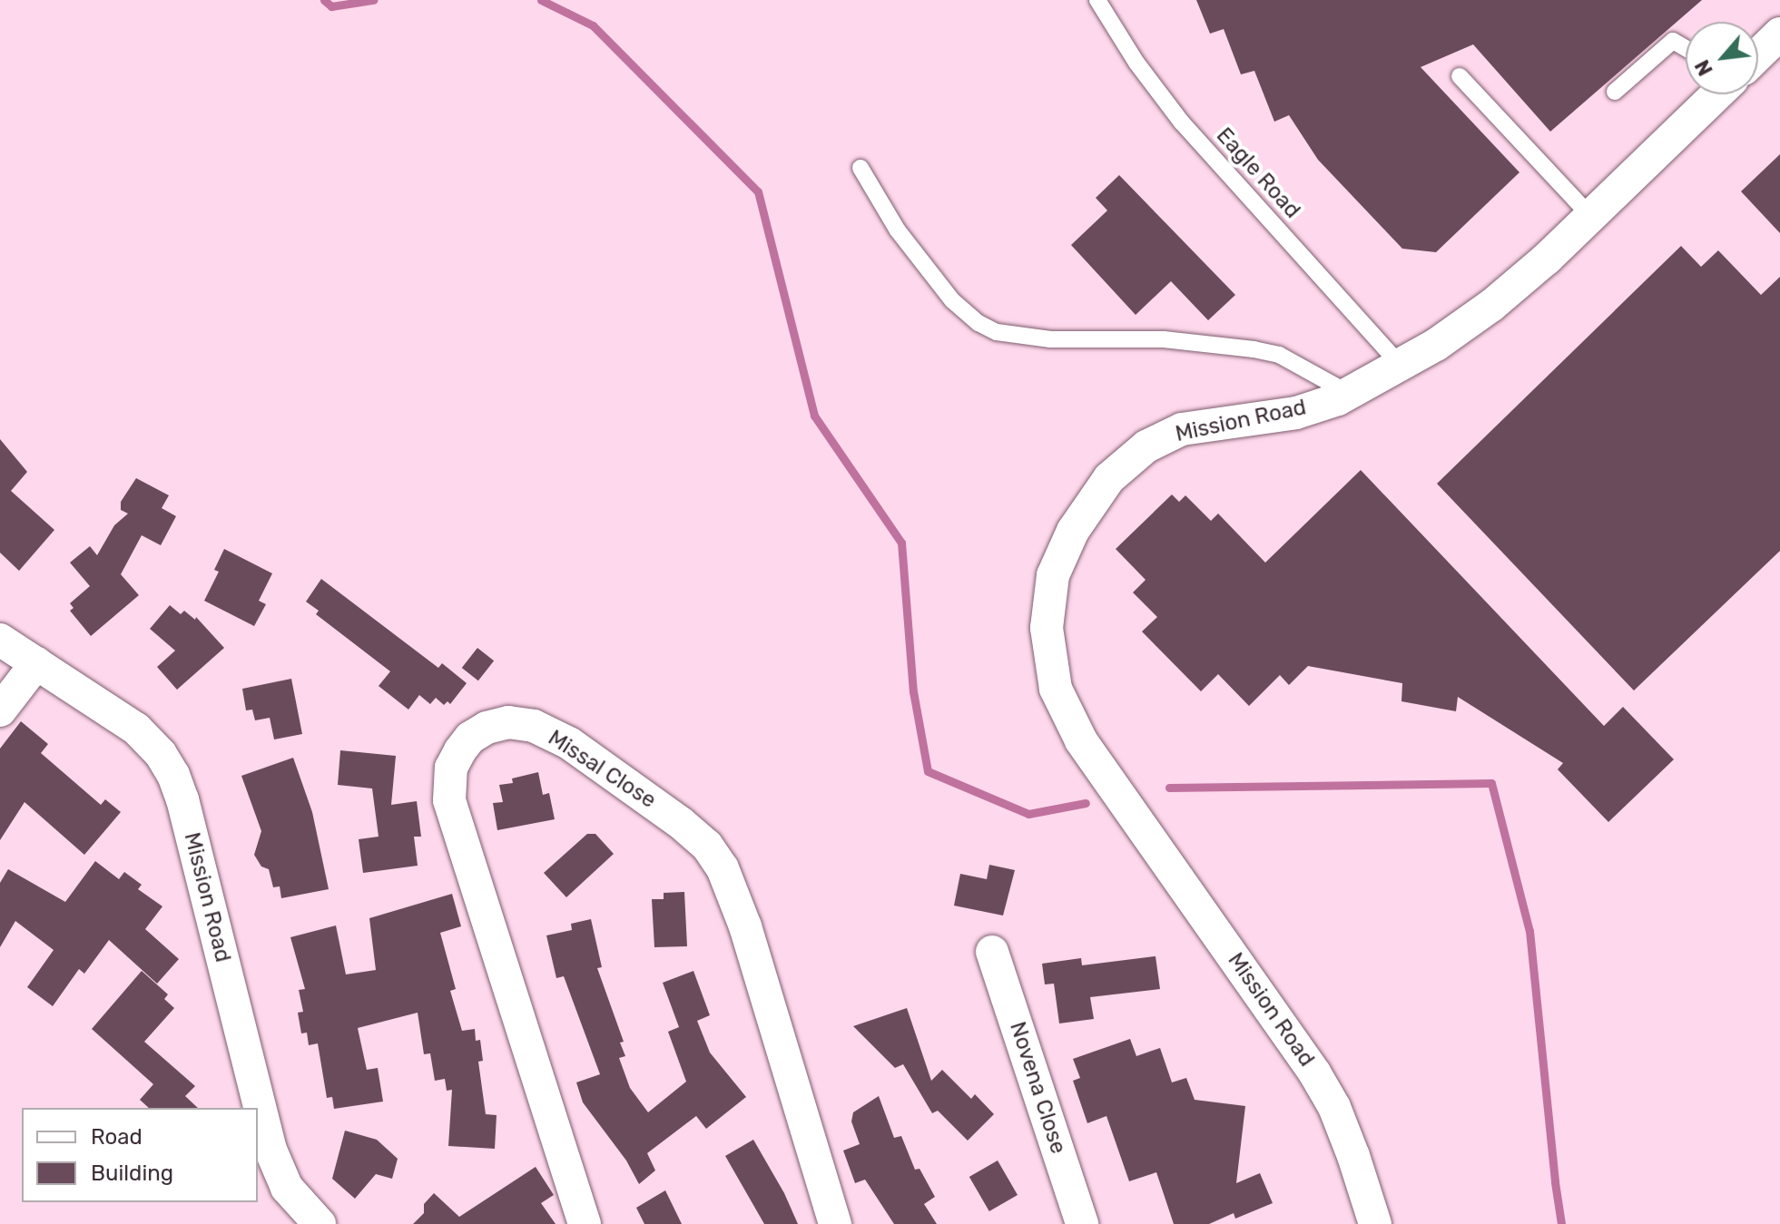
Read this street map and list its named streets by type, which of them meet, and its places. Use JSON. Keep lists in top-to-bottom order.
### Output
{
  "streets": {
    "street": ["Mission Road", "Missal Close", "Novena Close"],
    "lane": ["Eagle Road"]
  },
  "crossings": [
    ["Eagle Road", "Mission Road"]
  ],
  "legend": ["Road", "Building"],
  "north": "bottom left"
}
